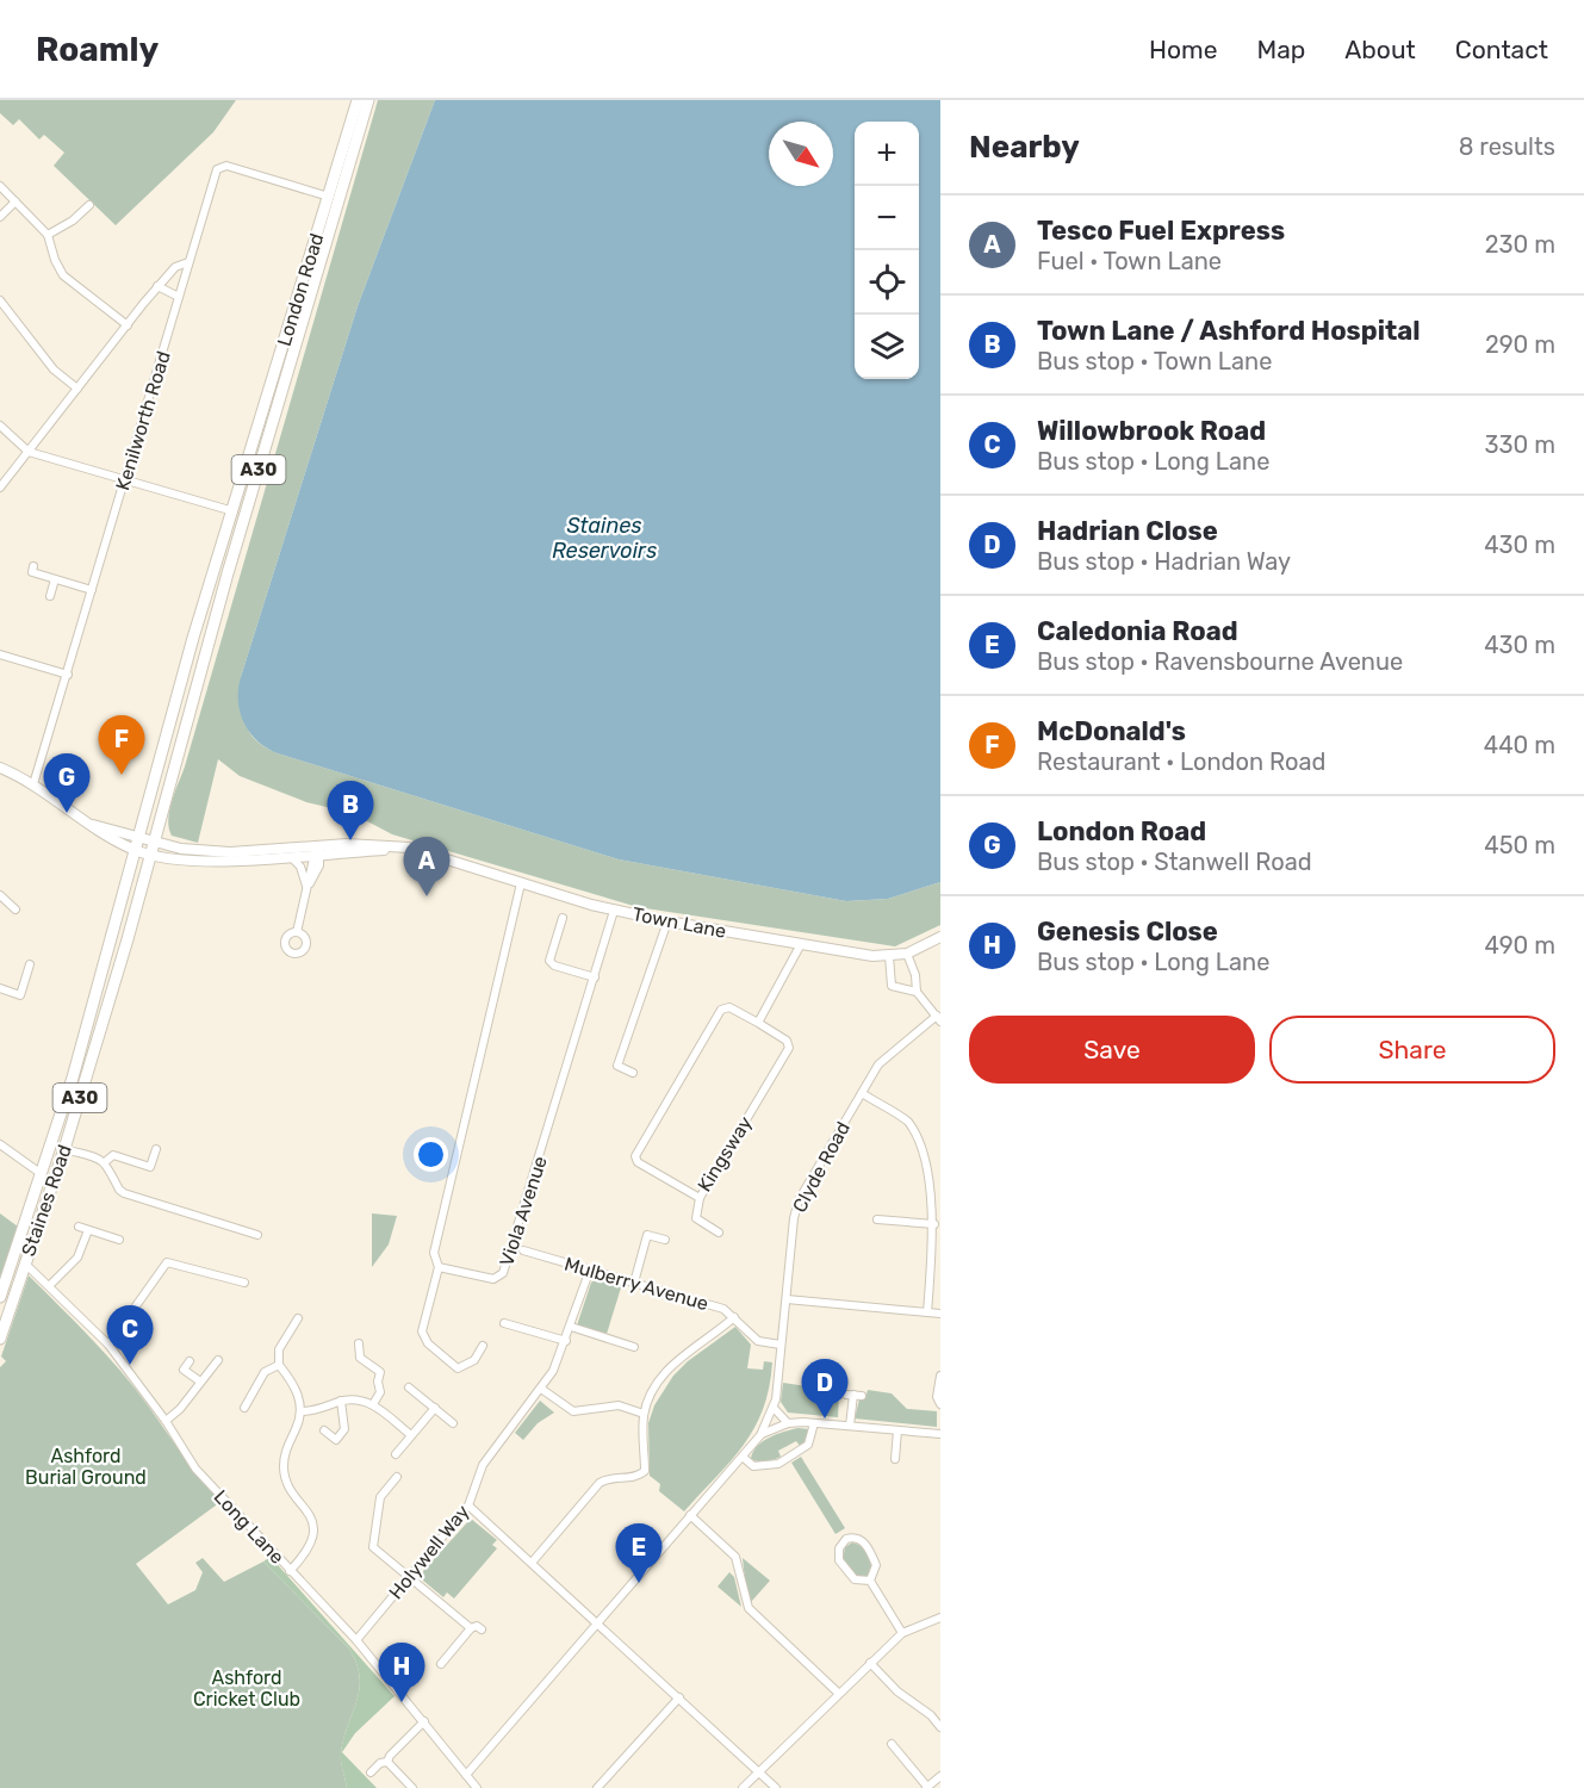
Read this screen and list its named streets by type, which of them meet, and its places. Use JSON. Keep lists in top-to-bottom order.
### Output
{
  "streets": {
    "highway": ["London Road", "A30", "Staines Road"],
    "main road": ["Town Lane"],
    "street": [
      "Kenilworth Road",
      "Kingsway",
      "Clyde Road",
      "Viola Avenue",
      "Mulberry Avenue",
      "Long Lane",
      "Holywell Way"
    ]
  },
  "crossings": [
    ["London Road", "Kenilworth Road"],
    ["London Road", "Town Lane"],
    ["London Road", "Staines Road"],
    ["Kenilworth Road", "Town Lane"],
    ["A30", "Town Lane"],
    ["A30", "Staines Road"],
    ["Town Lane", "Staines Road"],
    ["Town Lane", "Viola Avenue"],
    ["Clyde Road", "Mulberry Avenue"],
    ["Staines Road", "Long Lane"],
    ["Mulberry Avenue", "Holywell Way"],
    ["Long Lane", "Holywell Way"]
  ],
  "water": ["Staines Reservoirs"],
  "parks": ["Ashford Burial Ground", "Ashford Cricket Club"],
  "north": "bottom right",
  "page": {
    "header": "Roamly",
    "nav": [
      "Home",
      "Map",
      "About",
      "Contact"
    ],
    "heading": ["Nearby", "8 results"],
    "map_buttons": ["+", "−"],
    "list": [
      {
        "mark": "A",
        "name": "Tesco Fuel Express",
        "note": "Fuel · Town Lane",
        "value": "230 m"
      },
      {
        "mark": "B",
        "name": "Town Lane / Ashford Hospital",
        "note": "Bus stop · Town Lane",
        "value": "290 m"
      },
      {
        "mark": "C",
        "name": "Willowbrook Road",
        "note": "Bus stop · Long Lane",
        "value": "330 m"
      },
      {
        "mark": "D",
        "name": "Hadrian Close",
        "note": "Bus stop · Hadrian Way",
        "value": "430 m"
      },
      {
        "mark": "E",
        "name": "Caledonia Road",
        "note": "Bus stop · Ravensbourne Avenue",
        "value": "430 m"
      },
      {
        "mark": "F",
        "name": "McDonald's",
        "note": "Restaurant · London Road",
        "value": "440 m"
      },
      {
        "mark": "G",
        "name": "London Road",
        "note": "Bus stop · Stanwell Road",
        "value": "450 m"
      },
      {
        "mark": "H",
        "name": "Genesis Close",
        "note": "Bus stop · Long Lane",
        "value": "490 m"
      }
    ],
    "pins": [
      "F",
      "G",
      "B",
      "A",
      "C",
      "D",
      "E",
      "H"
    ],
    "buttons": ["Save", "Share"]
  }
}
